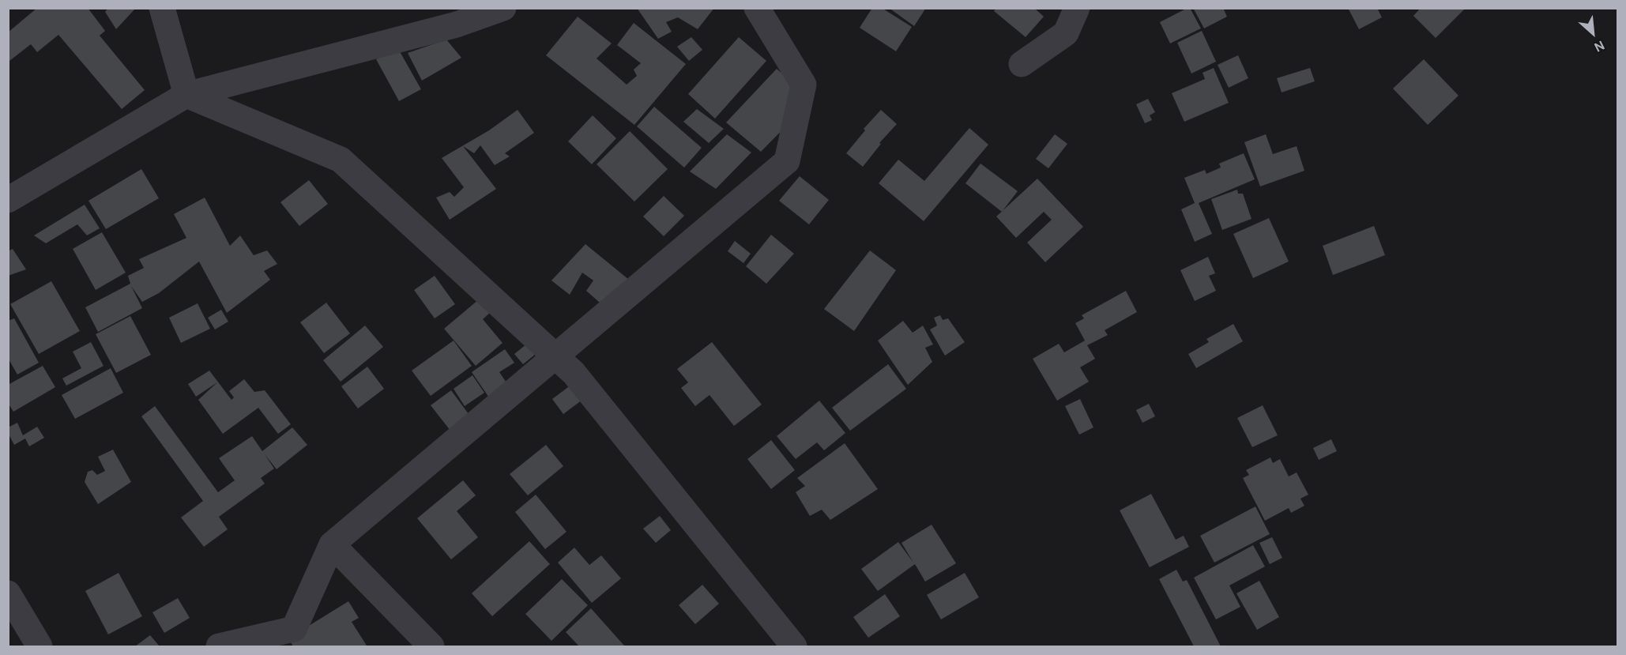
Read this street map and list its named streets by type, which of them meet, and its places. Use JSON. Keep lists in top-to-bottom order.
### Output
{
  "north": "bottom right"
}
